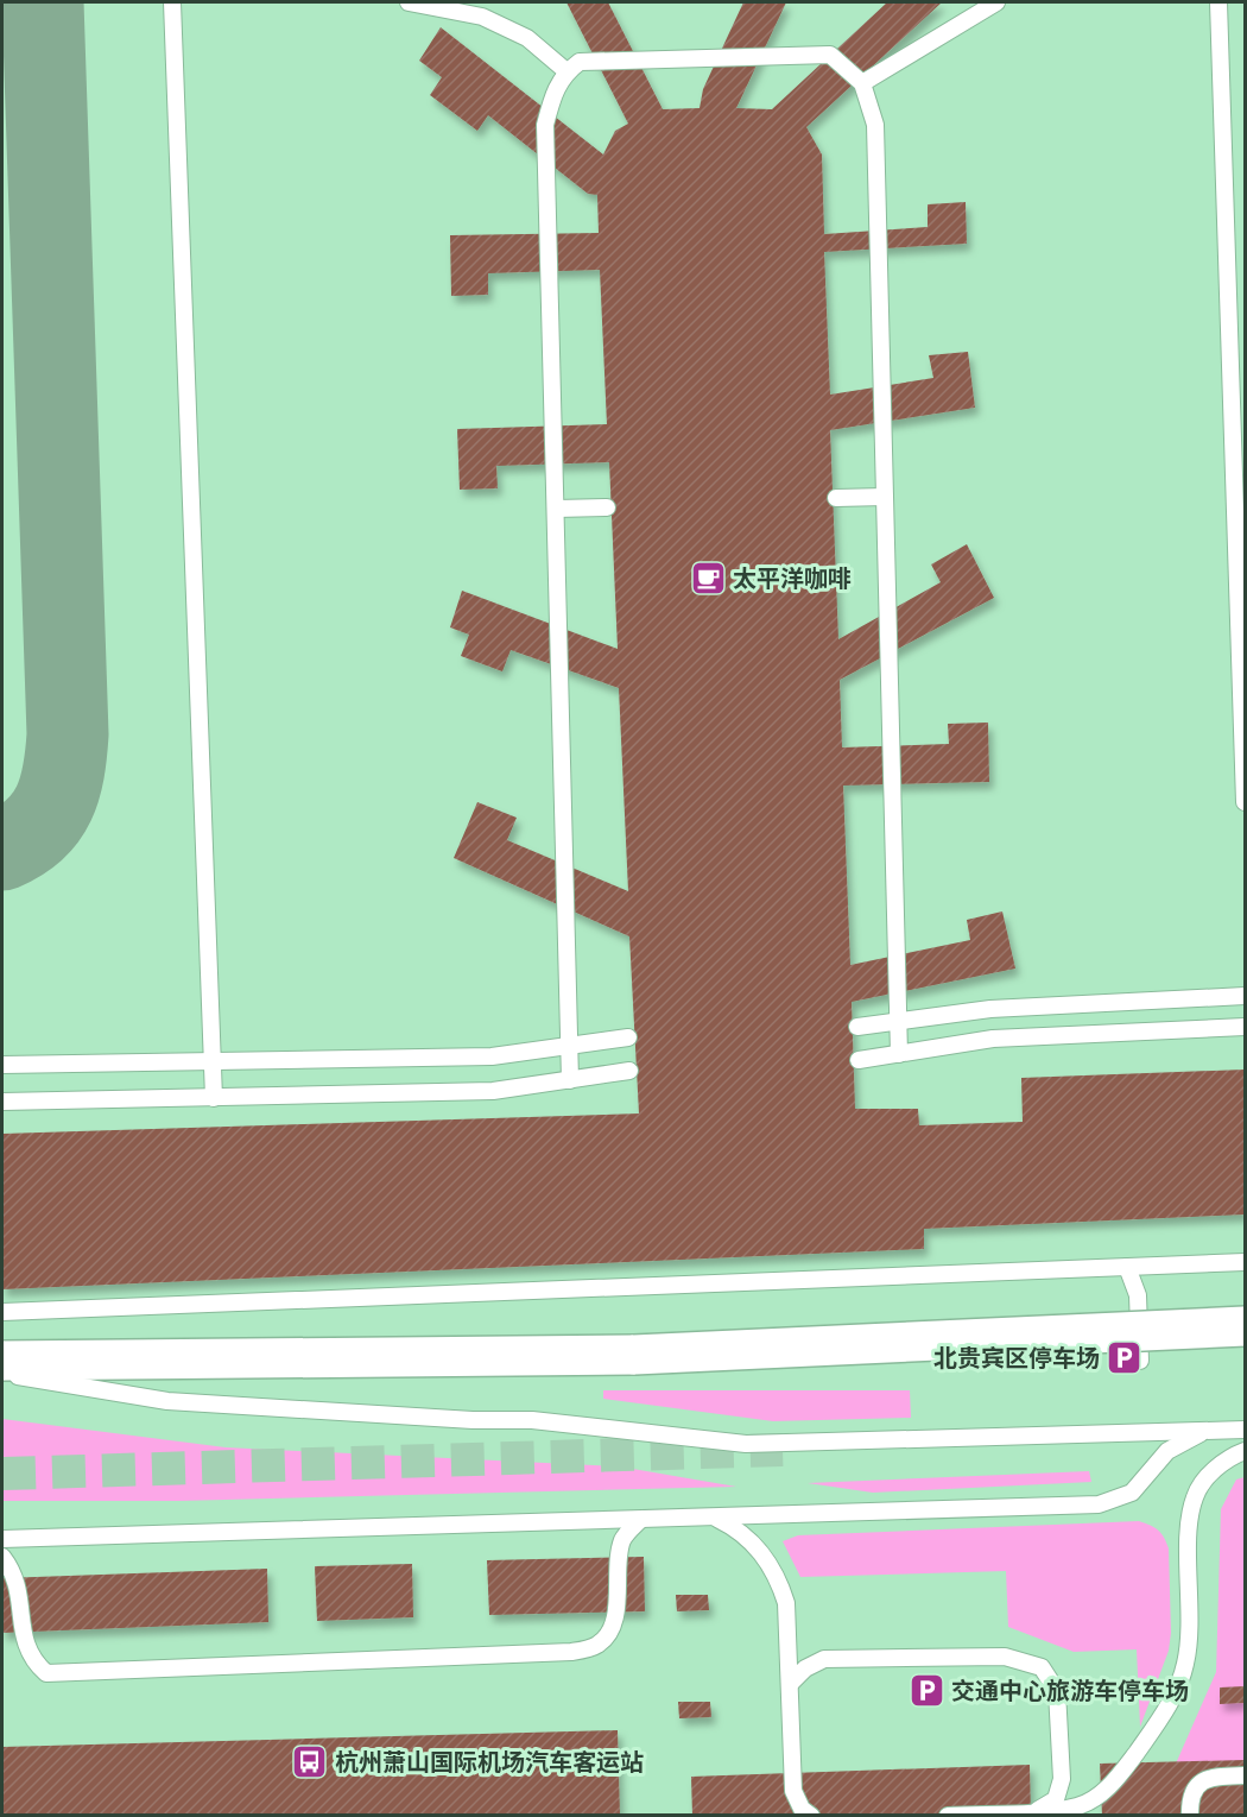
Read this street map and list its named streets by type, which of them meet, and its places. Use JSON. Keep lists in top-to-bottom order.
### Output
{
  "places": {
    "cafe": ["太平洋咖啡"],
    "parking": ["北贵宾区停车场", "交通中心旅游车停车场"],
    "bus stop": ["杭州萧山国际机场汽车客运站"]
  }
}
